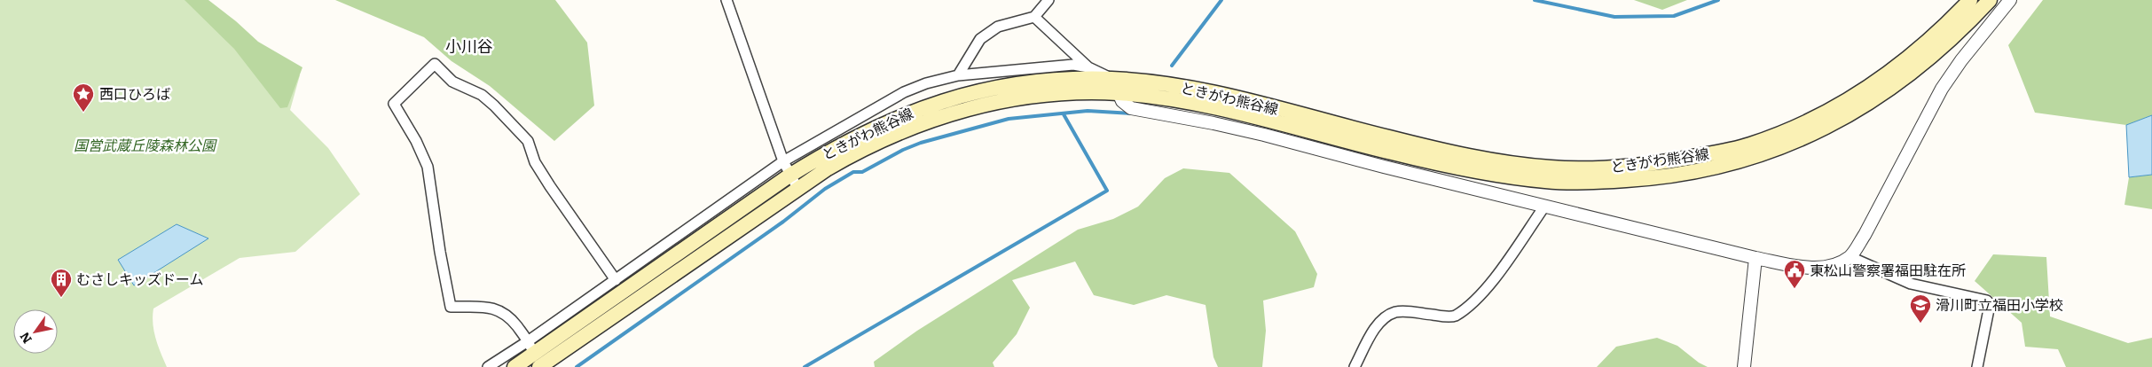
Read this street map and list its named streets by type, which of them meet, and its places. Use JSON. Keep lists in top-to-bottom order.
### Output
{
  "streets": {
    "main road": ["ときがわ熊谷線"]
  },
  "districts": ["小川谷"],
  "parks": ["国営武蔵丘陵森林公園"],
  "places": {
    "place": ["西口ひろば"],
    "public building": ["東松山警察署福田駐在所"],
    "building": ["むさしキッズドーム"],
    "school or university": ["滑川町立福田小学校"]
  },
  "north": "bottom left"
}
